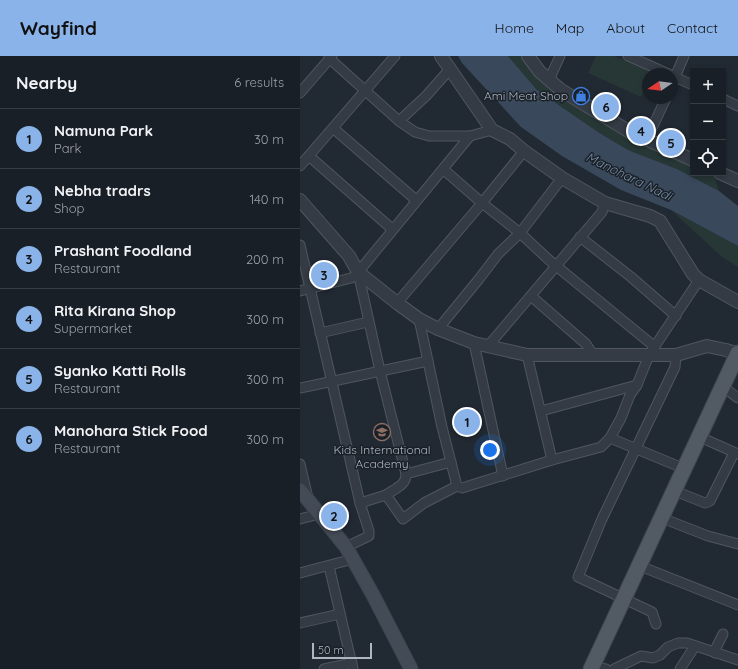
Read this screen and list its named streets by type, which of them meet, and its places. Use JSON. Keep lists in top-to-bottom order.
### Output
{
  "water": ["Manohara Nadi"],
  "places": {
    "shop": ["Ami Meat Shop"],
    "school or university": ["Kids International Academy"]
  },
  "scale_bar": "50 m",
  "north": "left",
  "page": {
    "header": "Wayfind",
    "nav": [
      "Home",
      "Map",
      "About",
      "Contact"
    ],
    "heading": ["Nearby", "6 results"],
    "map_buttons": ["+", "−"],
    "pins": [
      "6",
      "4",
      "5",
      "3",
      "1",
      "2"
    ],
    "list": [
      {
        "mark": "1",
        "name": "Namuna Park",
        "note": "Park",
        "value": "30 m"
      },
      {
        "mark": "2",
        "name": "Nebha tradrs",
        "note": "Shop",
        "value": "140 m"
      },
      {
        "mark": "3",
        "name": "Prashant Foodland",
        "note": "Restaurant",
        "value": "200 m"
      },
      {
        "mark": "4",
        "name": "Rita Kirana Shop",
        "note": "Supermarket",
        "value": "300 m"
      },
      {
        "mark": "5",
        "name": "Syanko Katti Rolls",
        "note": "Restaurant",
        "value": "300 m"
      },
      {
        "mark": "6",
        "name": "Manohara Stick Food",
        "note": "Restaurant",
        "value": "300 m"
      }
    ],
    "scale": "50 m"
  }
}
